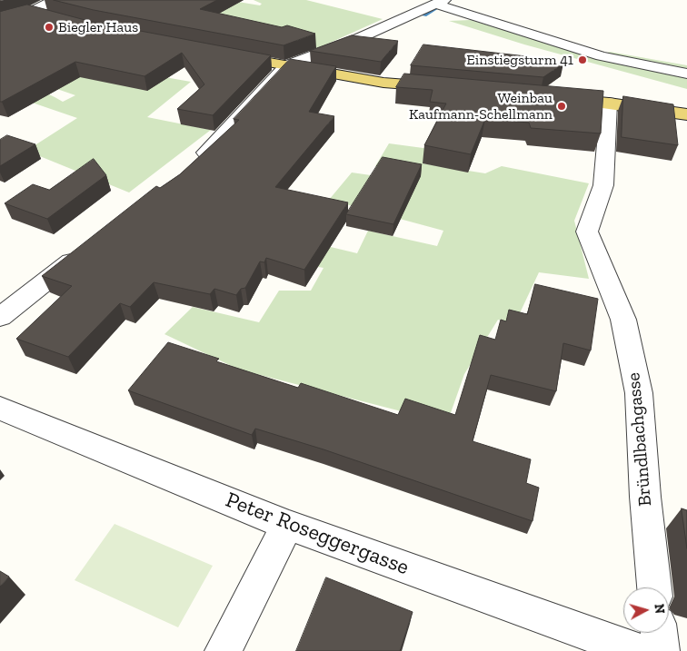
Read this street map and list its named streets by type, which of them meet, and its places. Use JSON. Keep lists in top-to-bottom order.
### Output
{
  "streets": {
    "street": ["Bründlbachgasse", "Peter Roseggergasse"]
  },
  "places": ["Biegler Haus", "Einstiegsturm 41", "Weinbau Kaufmann-Schellmann"],
  "north": "right"
}
